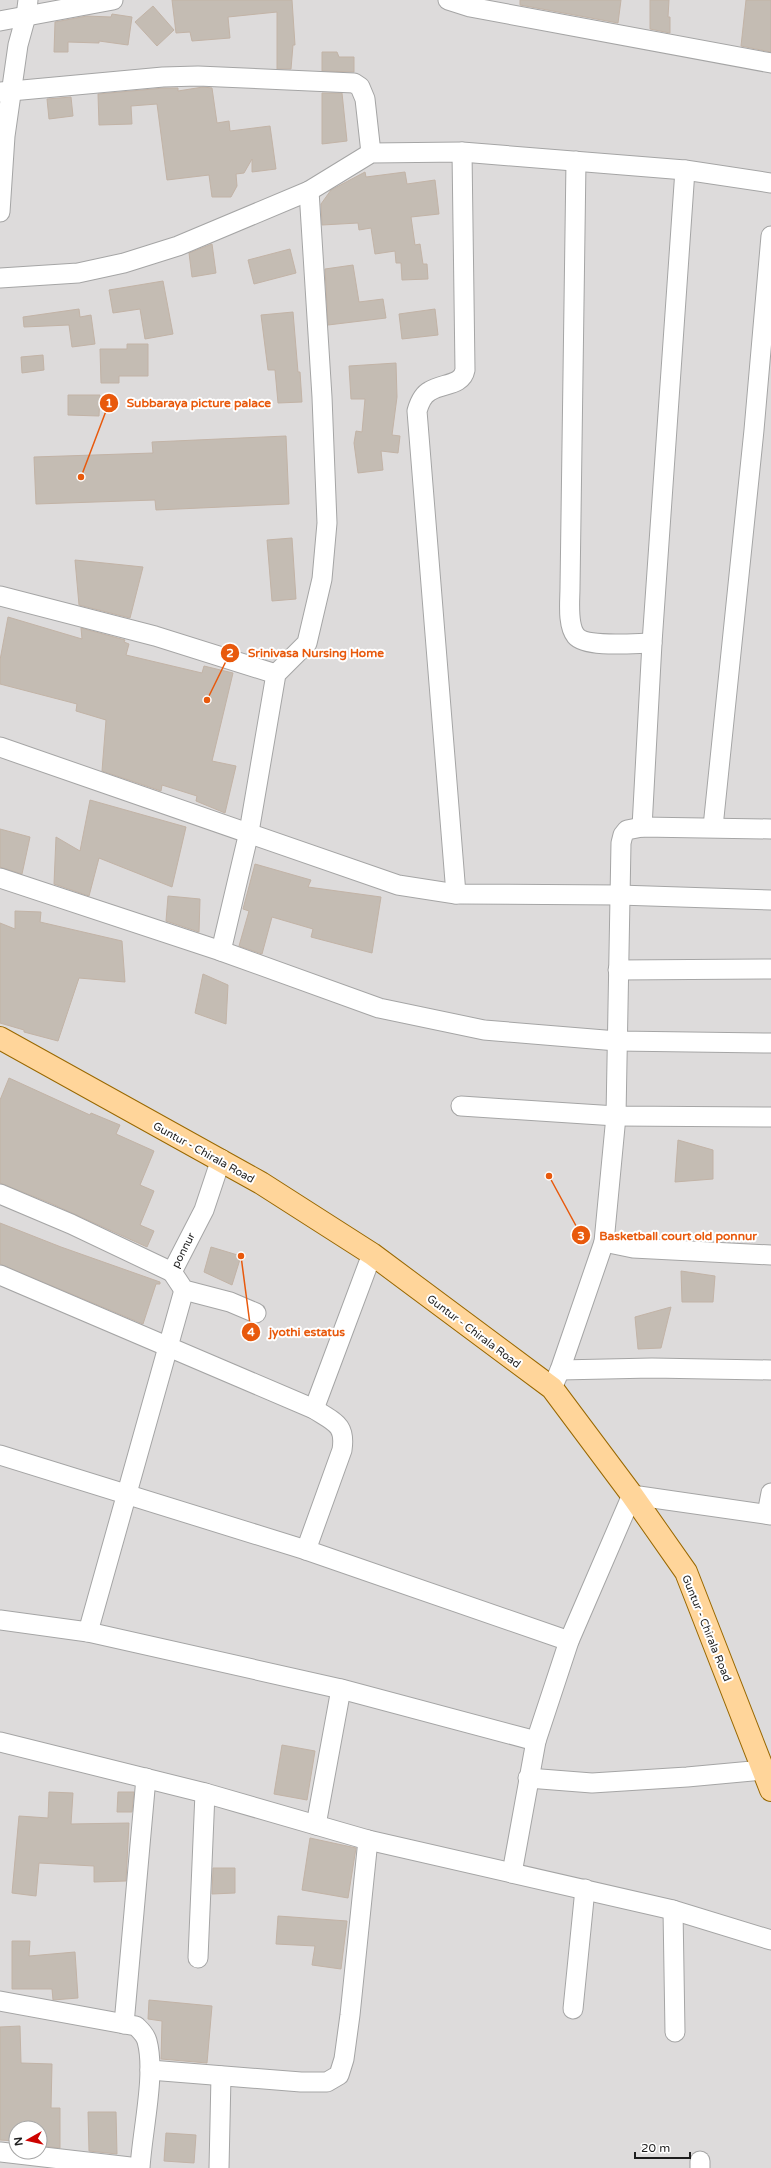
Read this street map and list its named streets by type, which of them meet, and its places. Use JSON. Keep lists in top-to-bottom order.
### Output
{
  "streets": {
    "main road": ["Guntur - Chirala Road"],
    "street": ["ponnur"]
  },
  "crossings": [
    ["Guntur - Chirala Road", "ponnur"]
  ],
  "places": [
    "Subbaraya picture palace",
    "Srinivasa Nursing Home",
    "Basketball court old ponnur",
    "jyothi estatus"
  ],
  "scale_bar": "20 m",
  "north": "left"
}
